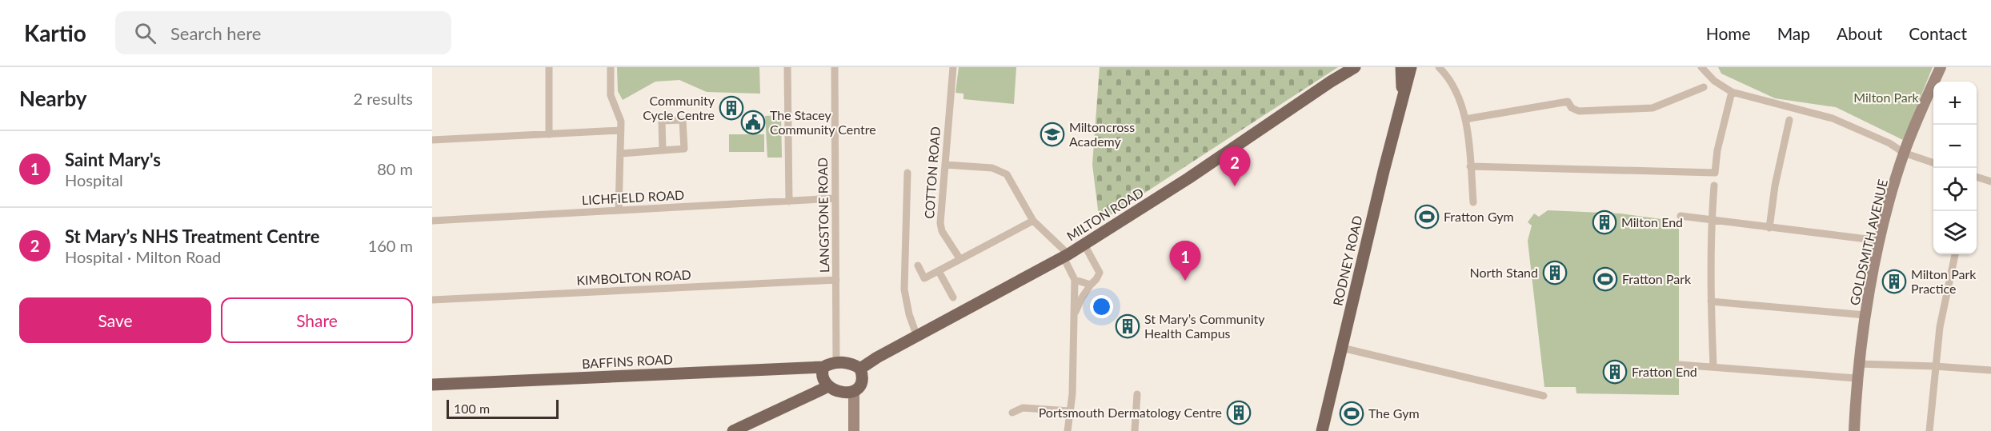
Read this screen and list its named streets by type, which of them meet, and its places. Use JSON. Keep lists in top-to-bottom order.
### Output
{
  "streets": {
    "main road": [
      "MILTON ROAD",
      "GOLDSMITH AVENUE",
      "RODNEY ROAD",
      "BAFFINS ROAD"
    ],
    "street": [
      "COTTON ROAD",
      "LICHFIELD ROAD",
      "LANGSTONE ROAD",
      "KIMBOLTON ROAD"
    ]
  },
  "crossings": [
    ["LICHFIELD ROAD", "LANGSTONE ROAD"],
    ["MILTON ROAD", "LANGSTONE ROAD"],
    ["MILTON ROAD", "BAFFINS ROAD"],
    ["LANGSTONE ROAD", "KIMBOLTON ROAD"],
    ["LANGSTONE ROAD", "BAFFINS ROAD"]
  ],
  "parks": ["Milton Park"],
  "places": {
    "building": [
      "Community Cycle Centre",
      "Milton End",
      "North Stand",
      "Milton Park Practice",
      "St Mary’s Community Health Campus",
      "Fratton End",
      "Portsmouth Dermatology Centre"
    ],
    "public building": ["The Stacey Community Centre"],
    "school or university": ["Miltoncross Academy"],
    "sports": ["Fratton Gym", "Fratton Park", "The Gym"]
  },
  "scale_bar": "100 m",
  "page": {
    "header": "Kartio",
    "search": "Search here",
    "nav": [
      "Home",
      "Map",
      "About",
      "Contact"
    ],
    "heading": ["Nearby", "2 results"],
    "map_buttons": ["+", "−"],
    "list": [
      {
        "mark": "1",
        "name": "Saint Mary's",
        "note": "Hospital",
        "value": "80 m"
      },
      {
        "mark": "2",
        "name": "St Mary’s NHS Treatment Centre",
        "note": "Hospital · Milton Road",
        "value": "160 m"
      }
    ],
    "pins": ["2", "1"],
    "buttons": ["Save", "Share"],
    "scale": "100 m"
  }
}
